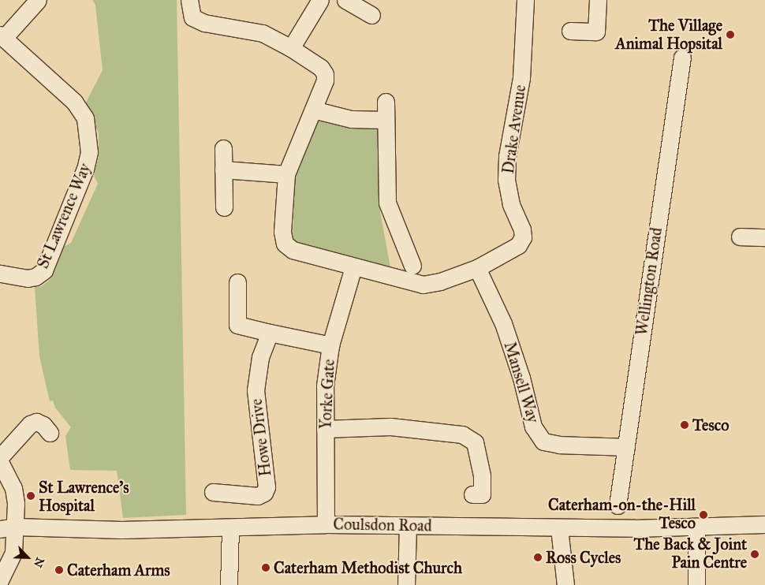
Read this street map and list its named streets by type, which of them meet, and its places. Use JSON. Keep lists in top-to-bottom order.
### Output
{
  "streets": {
    "street": [
      "Drake Avenue",
      "St Lawrence Way",
      "Wellington Road",
      "Mansell Way",
      "Yorke Gate",
      "Howe Drive",
      "Coulsdon Road"
    ]
  },
  "crossings": [
    ["Drake Avenue", "Mansell Way"],
    ["Drake Avenue", "Yorke Gate"],
    ["Wellington Road", "Mansell Way"],
    ["Yorke Gate", "Coulsdon Road"]
  ],
  "places": [
    "The Village Animal Hopsital",
    "Tesco",
    "St Lawrence's Hospital",
    "Caterham-on-the-Hill Tesco",
    "The Back & Joint Pain Centre",
    "Ross Cycles",
    "Caterham Methodist Church",
    "Caterham Arms"
  ],
  "north": "bottom right"
}
